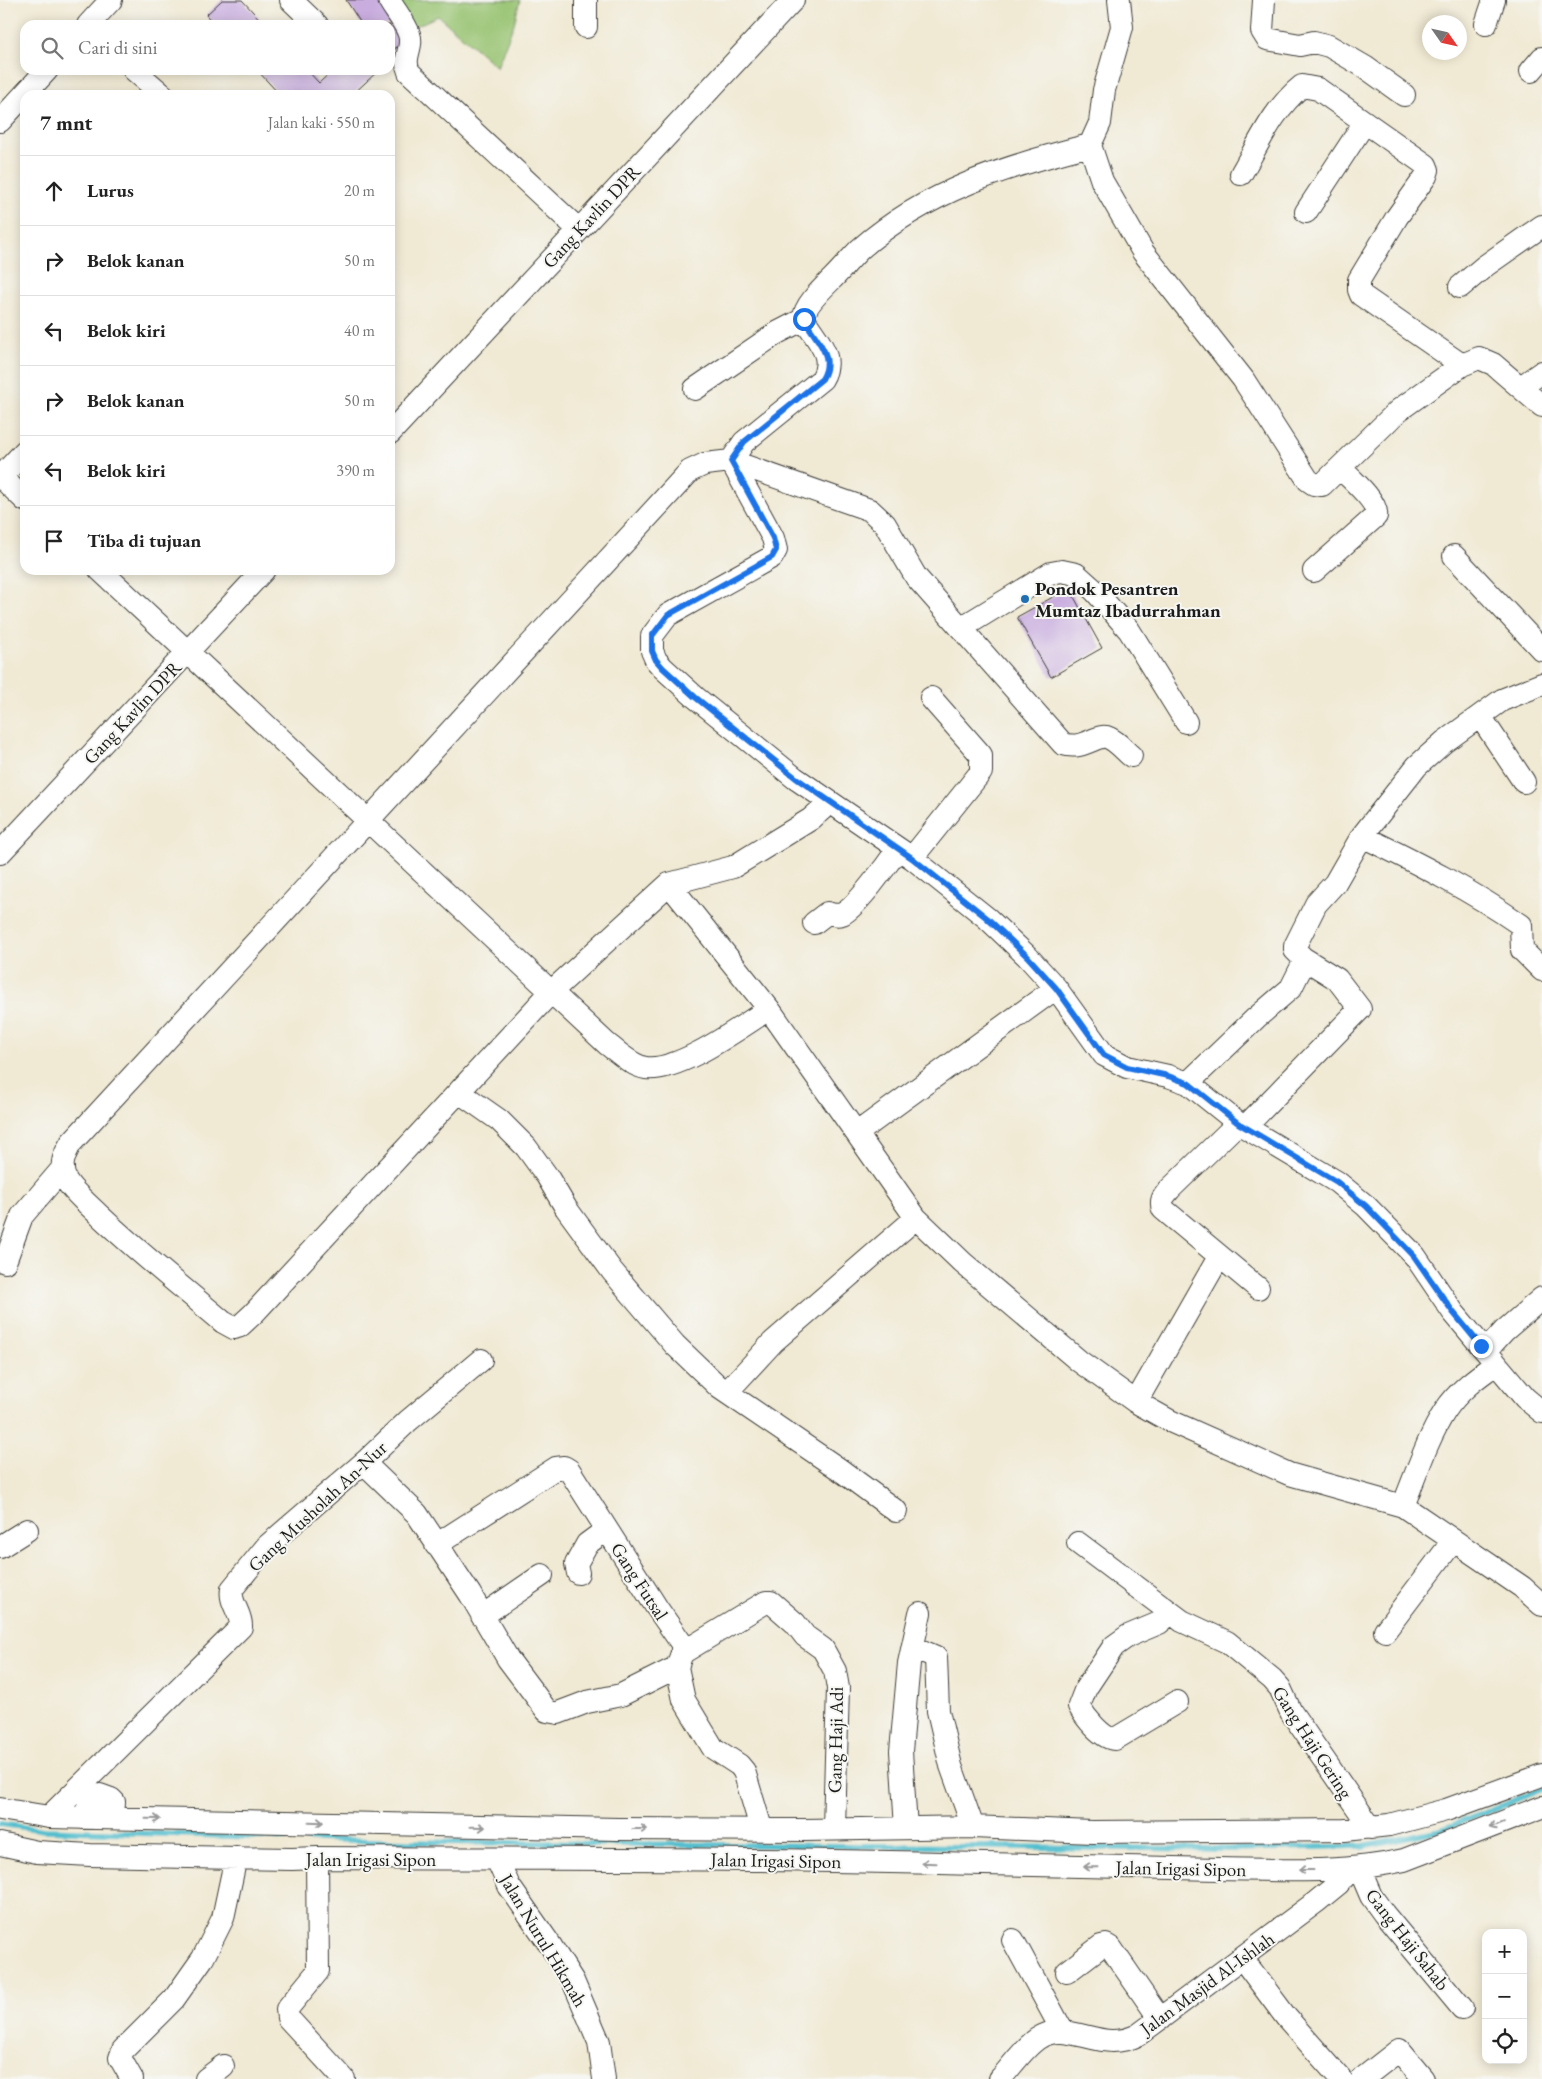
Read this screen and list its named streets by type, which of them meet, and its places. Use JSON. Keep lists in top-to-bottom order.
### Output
{
  "streets": {
    "street": [
      "Gang Kavlin DPR",
      "Gang Musholah An-Nur",
      "Gang Futsal",
      "Gang Haji Adi",
      "Gang Haji Gering",
      "Jalan Irigasi Sipon",
      "Gang Haji Sahab",
      "Jalan Nurul Hikmah",
      "Jalan Masjid Al-Ishlah"
    ]
  },
  "crossings": [
    ["Gang Musholah An-Nur", "Jalan Irigasi Sipon"],
    ["Gang Futsal", "Gang Haji Adi"],
    ["Gang Futsal", "Jalan Irigasi Sipon"],
    ["Gang Haji Adi", "Jalan Irigasi Sipon"],
    ["Gang Haji Gering", "Jalan Irigasi Sipon"],
    ["Jalan Irigasi Sipon", "Gang Haji Sahab"],
    ["Jalan Irigasi Sipon", "Jalan Nurul Hikmah"],
    ["Jalan Irigasi Sipon", "Jalan Masjid Al-Ishlah"],
    ["Gang Haji Sahab", "Jalan Masjid Al-Ishlah"]
  ],
  "places": ["Pondok Pesantren Mumtaz Ibadurrahman"],
  "north": "bottom right",
  "page": {
    "search": "Cari di sini",
    "heading": ["7 mnt", "Jalan kaki · 550 m"],
    "list": [
      ["Lurus", "20 m"],
      ["Belok kanan", "50 m"],
      ["Belok kiri", "40 m"],
      ["Belok kanan", "50 m"],
      ["Belok kiri", "390 m"],
      "Tiba di tujuan"
    ],
    "map_buttons": ["+", "−"]
  }
}
